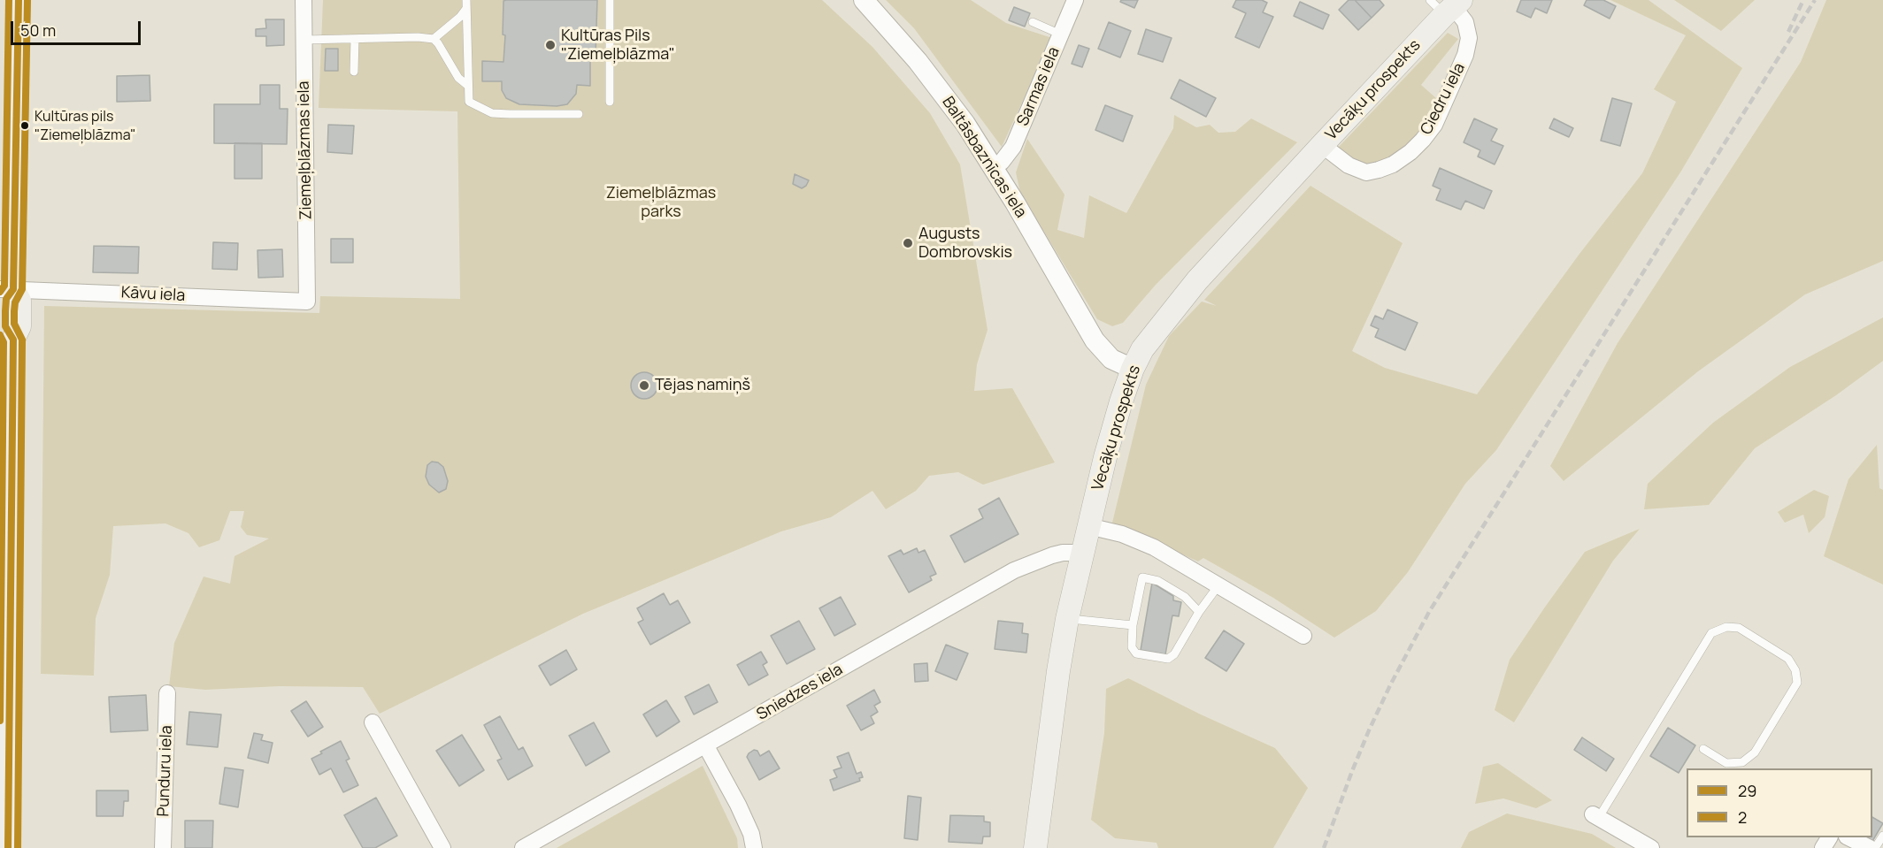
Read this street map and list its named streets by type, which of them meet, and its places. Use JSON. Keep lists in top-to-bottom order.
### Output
{
  "streets": {
    "main road": ["Vecāķu prospekts"],
    "street": [
      "Sarmas iela",
      "Ciedru iela",
      "Ziemeļblāzmas iela",
      "Baltāsbaznīcas iela",
      "Kāvu iela",
      "Sniedzes iela",
      "Punduru iela"
    ]
  },
  "crossings": [
    ["Sarmas iela", "Baltāsbaznīcas iela"],
    ["Vecāķu prospekts", "Ciedru iela"],
    ["Vecāķu prospekts", "Baltāsbaznīcas iela"],
    ["Vecāķu prospekts", "Sniedzes iela"],
    ["Ziemeļblāzmas iela", "Kāvu iela"]
  ],
  "parks": ["Ziemeļblāzmas parks"],
  "places": [
    "Kultūras Pils \"Ziemeļblāzma\"",
    "Kultūras pils \"Ziemeļblāzma\"",
    "Augusts Dombrovskis",
    "Tējas namiņš"
  ],
  "lines": ["transit line 29", "transit line 2"],
  "legend": ["29", "2"],
  "scale_bar": "50 m"
}
